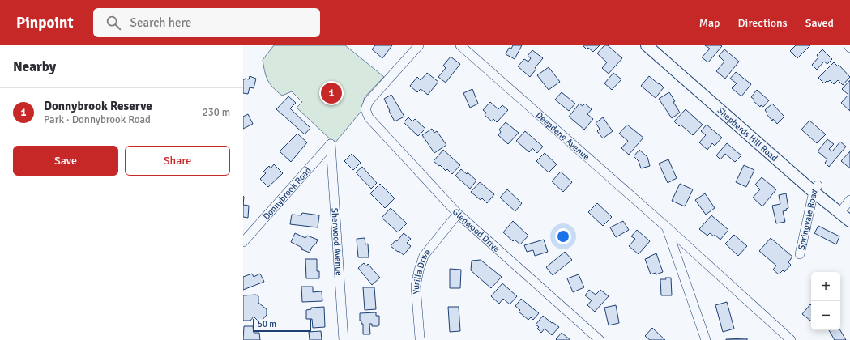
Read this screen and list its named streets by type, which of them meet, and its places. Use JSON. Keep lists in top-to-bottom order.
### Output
{
  "streets": {
    "main road": ["Shepherds Hill Road"],
    "street": [
      "Deepdene Avenue",
      "Donnybrook Road",
      "Springvale Road",
      "Glenwood Drive",
      "Sherwood Avenue",
      "Yurilla Drive"
    ]
  },
  "crossings": [
    ["Shepherds Hill Road", "Springvale Road"],
    ["Donnybrook Road", "Sherwood Avenue"],
    ["Glenwood Drive", "Yurilla Drive"]
  ],
  "scale_bar": "50 m",
  "page": {
    "header": "Pinpoint",
    "search": "Search here",
    "nav": ["Map", "Directions", "Saved"],
    "heading": "Nearby",
    "pins": "1",
    "list": [
      {
        "mark": "1",
        "name": "Donnybrook Reserve",
        "note": "Park · Donnybrook Road",
        "value": "230 m"
      }
    ],
    "buttons": ["Save", "Share"],
    "map_buttons": ["+", "−"],
    "scale": "50 m"
  }
}
